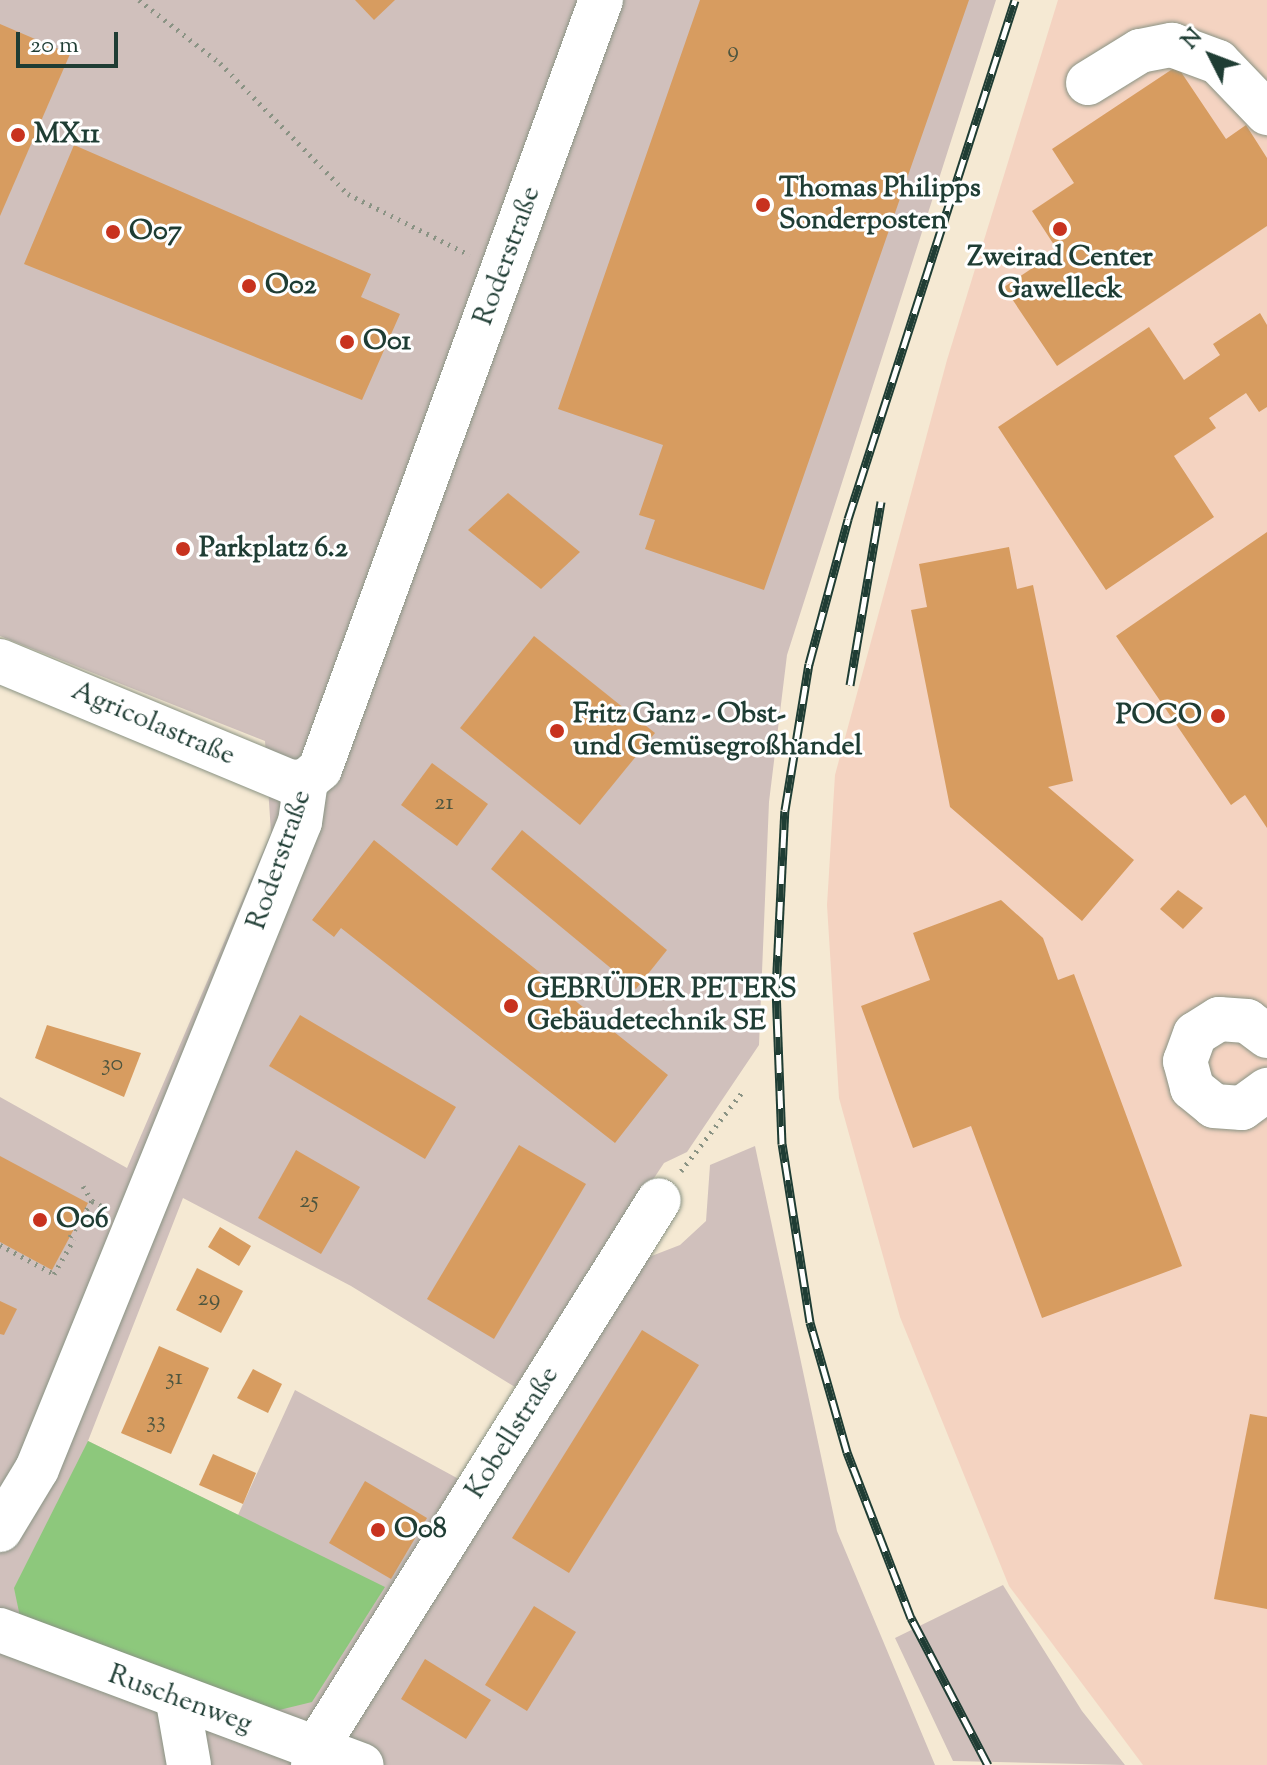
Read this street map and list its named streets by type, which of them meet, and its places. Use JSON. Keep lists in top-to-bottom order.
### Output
{
  "streets": {
    "street": [
      "Roderstraße",
      "Agricolastraße",
      "Kobellstraße",
      "Ruschenweg"
    ]
  },
  "crossings": [
    ["Roderstraße", "Agricolastraße"],
    ["Kobellstraße", "Ruschenweg"]
  ],
  "places": [
    "MX11",
    "Thomas Philipps Sonderposten",
    "Zweirad Center Gawelleck",
    "O07",
    "O02",
    "O01",
    "Parkplatz 6.2",
    "POCO",
    "Fritz Ganz - Obst- und Gemüsegroßhandel",
    "GEBRÜDER PETERS Gebäudetechnik SE",
    "O06",
    "O08"
  ],
  "house_numbers": [
    "9",
    "21",
    "30",
    "25",
    "29",
    "31",
    "33"
  ],
  "scale_bar": "20 m",
  "north": "top left"
}
